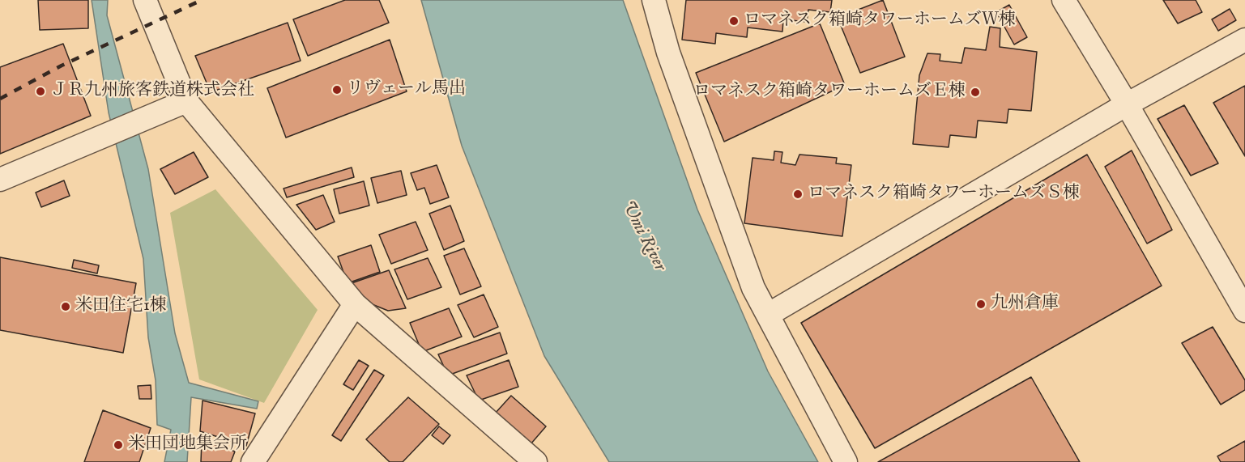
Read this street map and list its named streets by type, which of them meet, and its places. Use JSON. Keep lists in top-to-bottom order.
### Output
{
  "water": ["Umi River"],
  "places": [
    "ロマネスク箱崎タワーホームズＷ棟",
    "リヴェール馬出",
    "ＪＲ九州旅客鉄道株式会社",
    "ロマネスク箱崎タワーホームズＥ棟",
    "ロマネスク箱崎タワーホームズＳ棟",
    "九州倉庫",
    "米田住宅1棟",
    "米田団地集会所"
  ]
}
